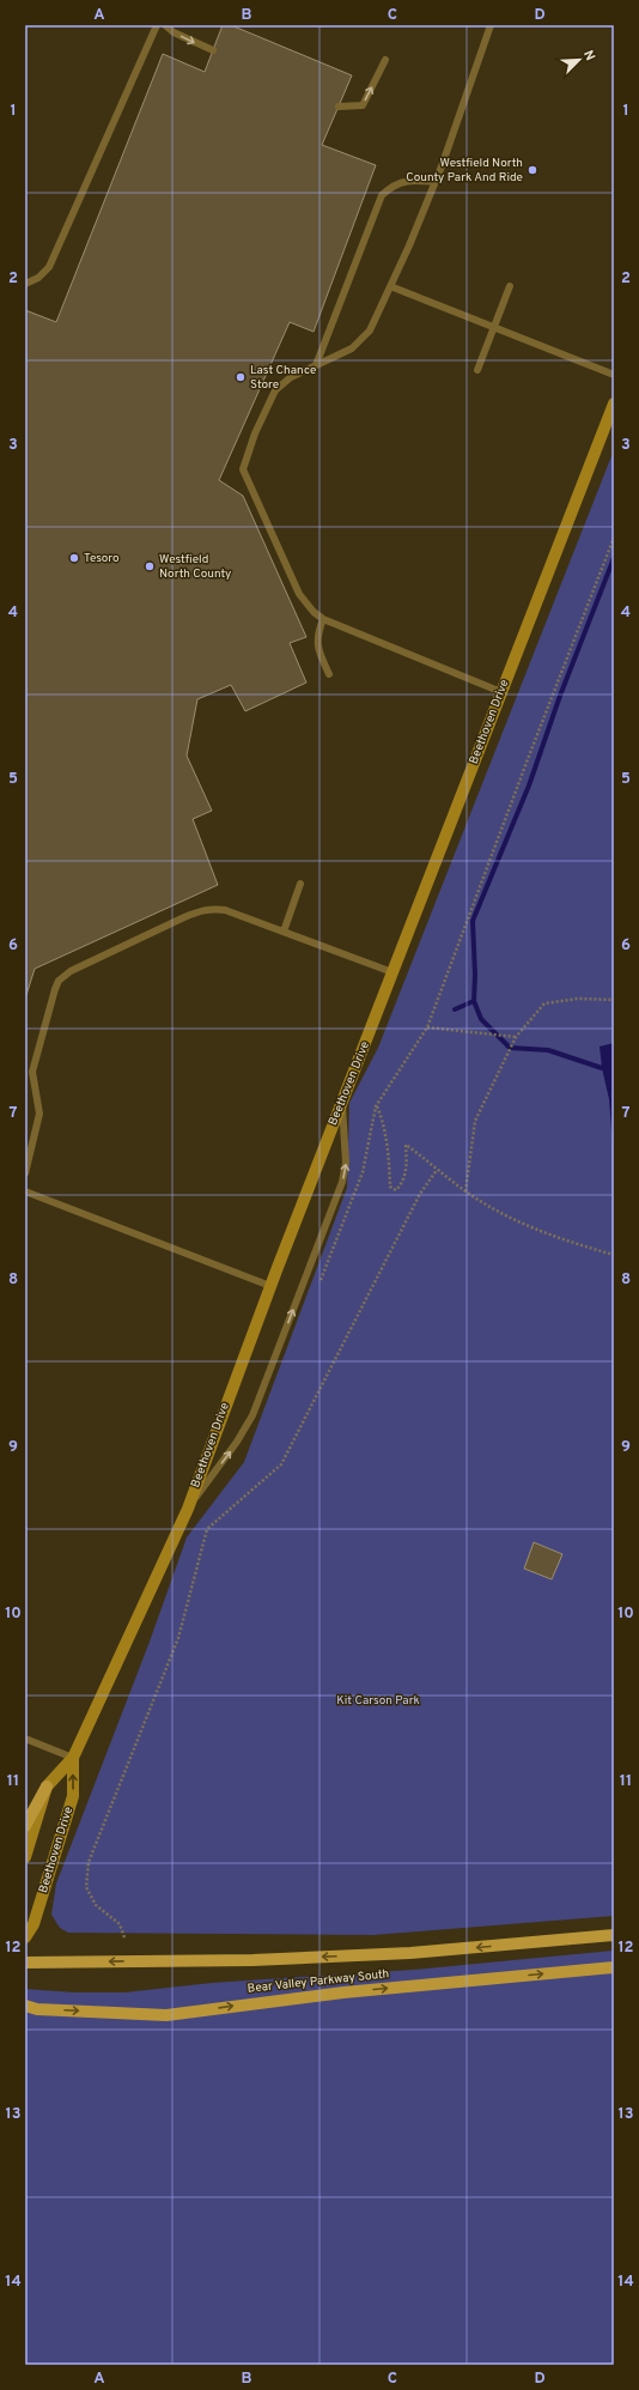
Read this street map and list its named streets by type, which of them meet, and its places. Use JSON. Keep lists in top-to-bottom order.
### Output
{
  "streets": {
    "main road": ["Beethoven Drive", "Bear Valley Parkway South"]
  },
  "parks": ["Kit Carson Park"],
  "places": [
    "Westfield North County Park And Ride",
    "Last Chance Store",
    "Tesoro",
    "Westfield North County"
  ],
  "north": "top right",
  "grid": {
    "columns": [
      "A",
      "B",
      "C",
      "D"
    ],
    "rows": [
      "1",
      "2",
      "3",
      "4",
      "5",
      "6",
      "7",
      "8",
      "9",
      "10",
      "11",
      "12",
      "13",
      "14"
    ]
  }
}
